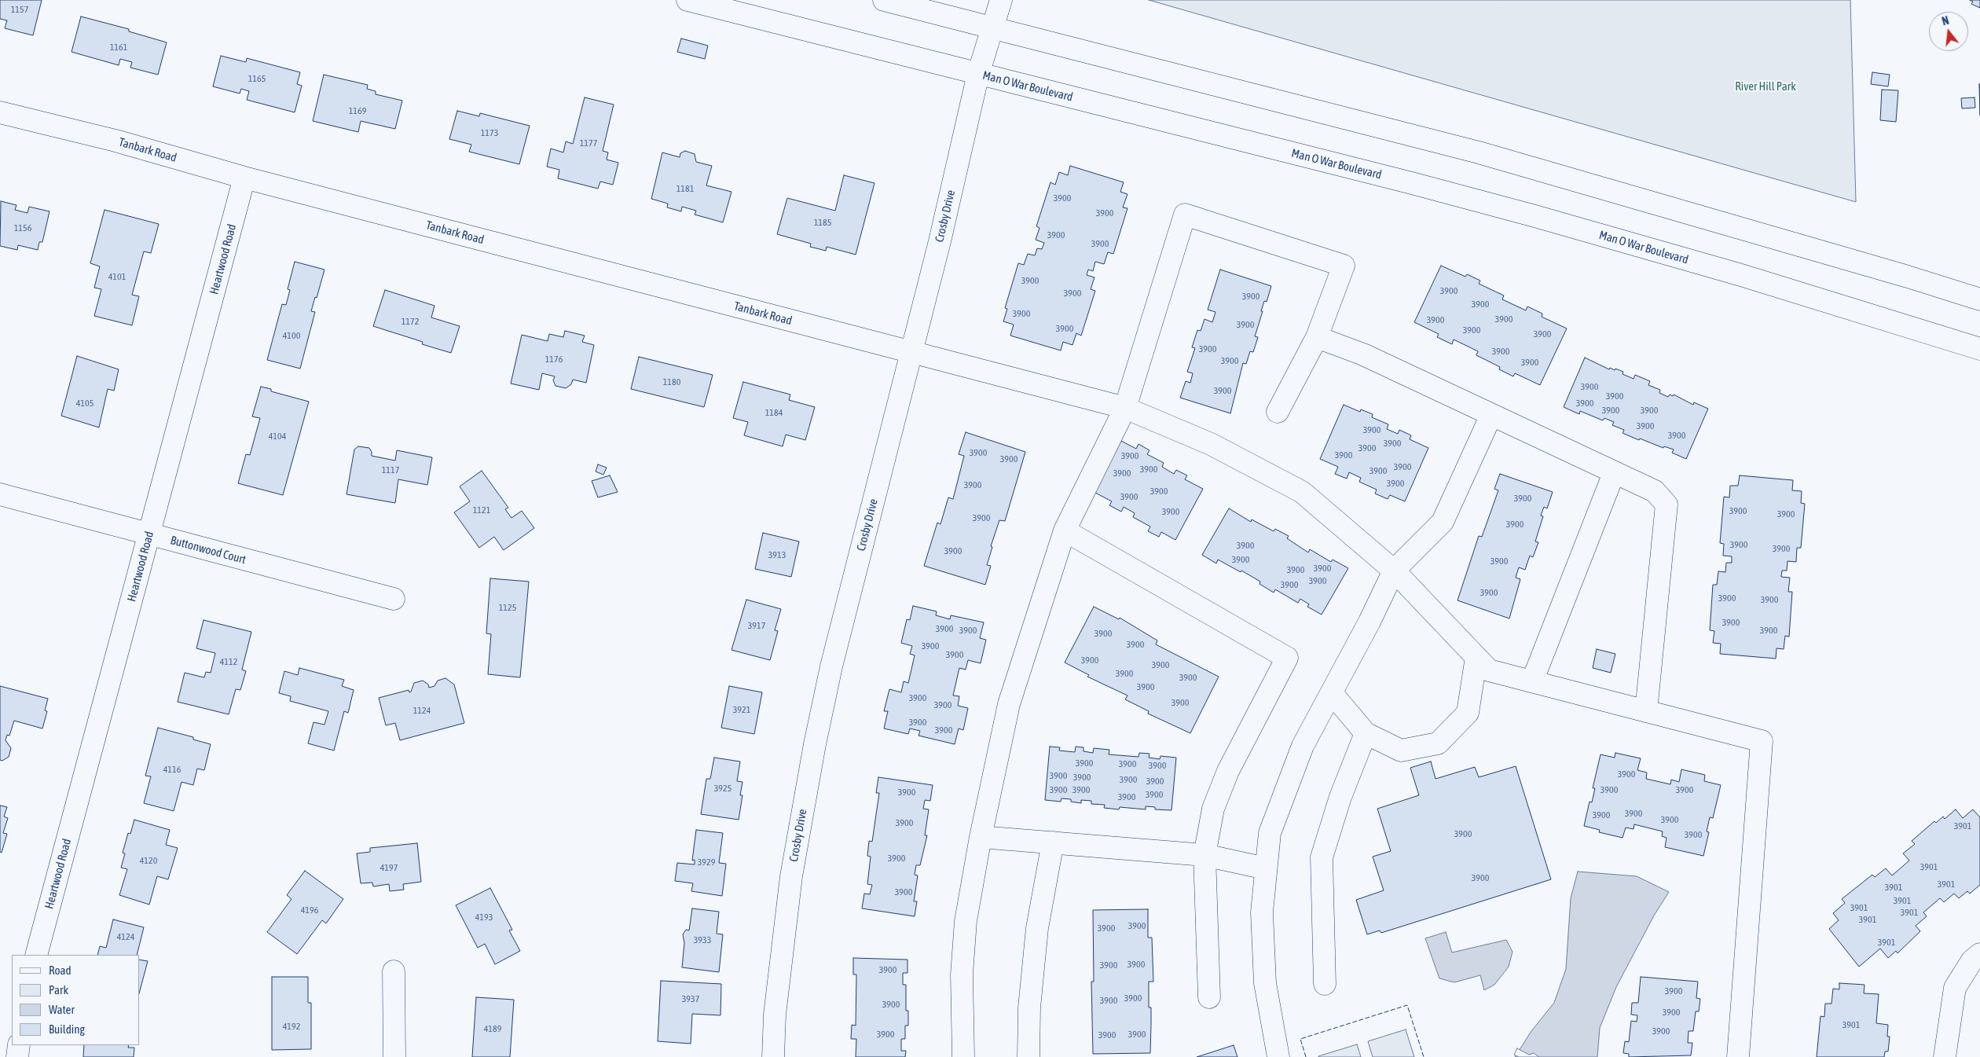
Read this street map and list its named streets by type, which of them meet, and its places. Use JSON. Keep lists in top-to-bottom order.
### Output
{
  "streets": {
    "street": [
      "Man O War Boulevard",
      "Tanbark Road",
      "Crosby Drive",
      "Heartwood Road",
      "Buttonwood Court"
    ]
  },
  "crossings": [
    ["Man O War Boulevard", "Crosby Drive"],
    ["Tanbark Road", "Crosby Drive"],
    ["Tanbark Road", "Heartwood Road"],
    ["Heartwood Road", "Buttonwood Court"]
  ],
  "parks": ["River Hill Park"],
  "house_numbers": [
    "1157",
    "1161",
    "1165",
    "1169",
    "1173",
    "1177",
    "1181",
    "3900",
    "3900",
    "1185",
    "1156",
    "3900",
    "3900",
    "4101",
    "3900",
    "3900",
    "3900",
    "3900",
    "3900",
    "3900",
    "3900",
    "3900",
    "1172",
    "3900",
    "3900",
    "3900",
    "3900",
    "4100",
    "3900",
    "3900",
    "1176",
    "3900",
    "3900",
    "1180",
    "3900",
    "3900",
    "3900",
    "4105",
    "3900",
    "3900",
    "3900",
    "1184",
    "3900",
    "3900",
    "3900",
    "4104",
    "3900",
    "3900",
    "3900",
    "3900",
    "3900",
    "3900",
    "3900",
    "3900",
    "1117",
    "3900",
    "3900",
    "3900",
    "3900",
    "3900",
    "3900",
    "3900",
    "1121",
    "3900",
    "3900",
    "3900",
    "3900",
    "3900",
    "3900",
    "3900",
    "3900",
    "3900",
    "3913",
    "3900",
    "3900",
    "3900",
    "3900",
    "3900",
    "3900",
    "3900",
    "3900",
    "3900",
    "1125",
    "3900",
    "3917",
    "3900",
    "3900",
    "3900",
    "3900",
    "3900",
    "3900",
    "3900",
    "3900",
    "4112",
    "3900",
    "3900",
    "3900",
    "3900",
    "3900",
    "3900",
    "3900",
    "3921",
    "1124",
    "3900",
    "3900",
    "3900",
    "3900",
    "3900",
    "4116",
    "3900",
    "3900",
    "3900",
    "3900",
    "3900",
    "3925",
    "3900",
    "3900",
    "3900",
    "3900",
    "3900",
    "3900",
    "3900",
    "3900",
    "3900",
    "3900",
    "3900",
    "3901",
    "3900",
    "3900",
    "3900",
    "4120",
    "3929",
    "3901",
    "4197",
    "3900",
    "3901",
    "3901",
    "3900",
    "3901",
    "3901",
    "4196",
    "3901",
    "4193",
    "3901",
    "3900",
    "3900",
    "4124",
    "3933",
    "3901",
    "3900",
    "3900",
    "3900",
    "3900",
    "3900",
    "3937",
    "3900",
    "3900",
    "3900",
    "3901",
    "4192",
    "4189",
    "3900",
    "3900",
    "3900",
    "3900"
  ],
  "legend": [
    "Road",
    "Park",
    "Water",
    "Building"
  ],
  "north": "top"
}
